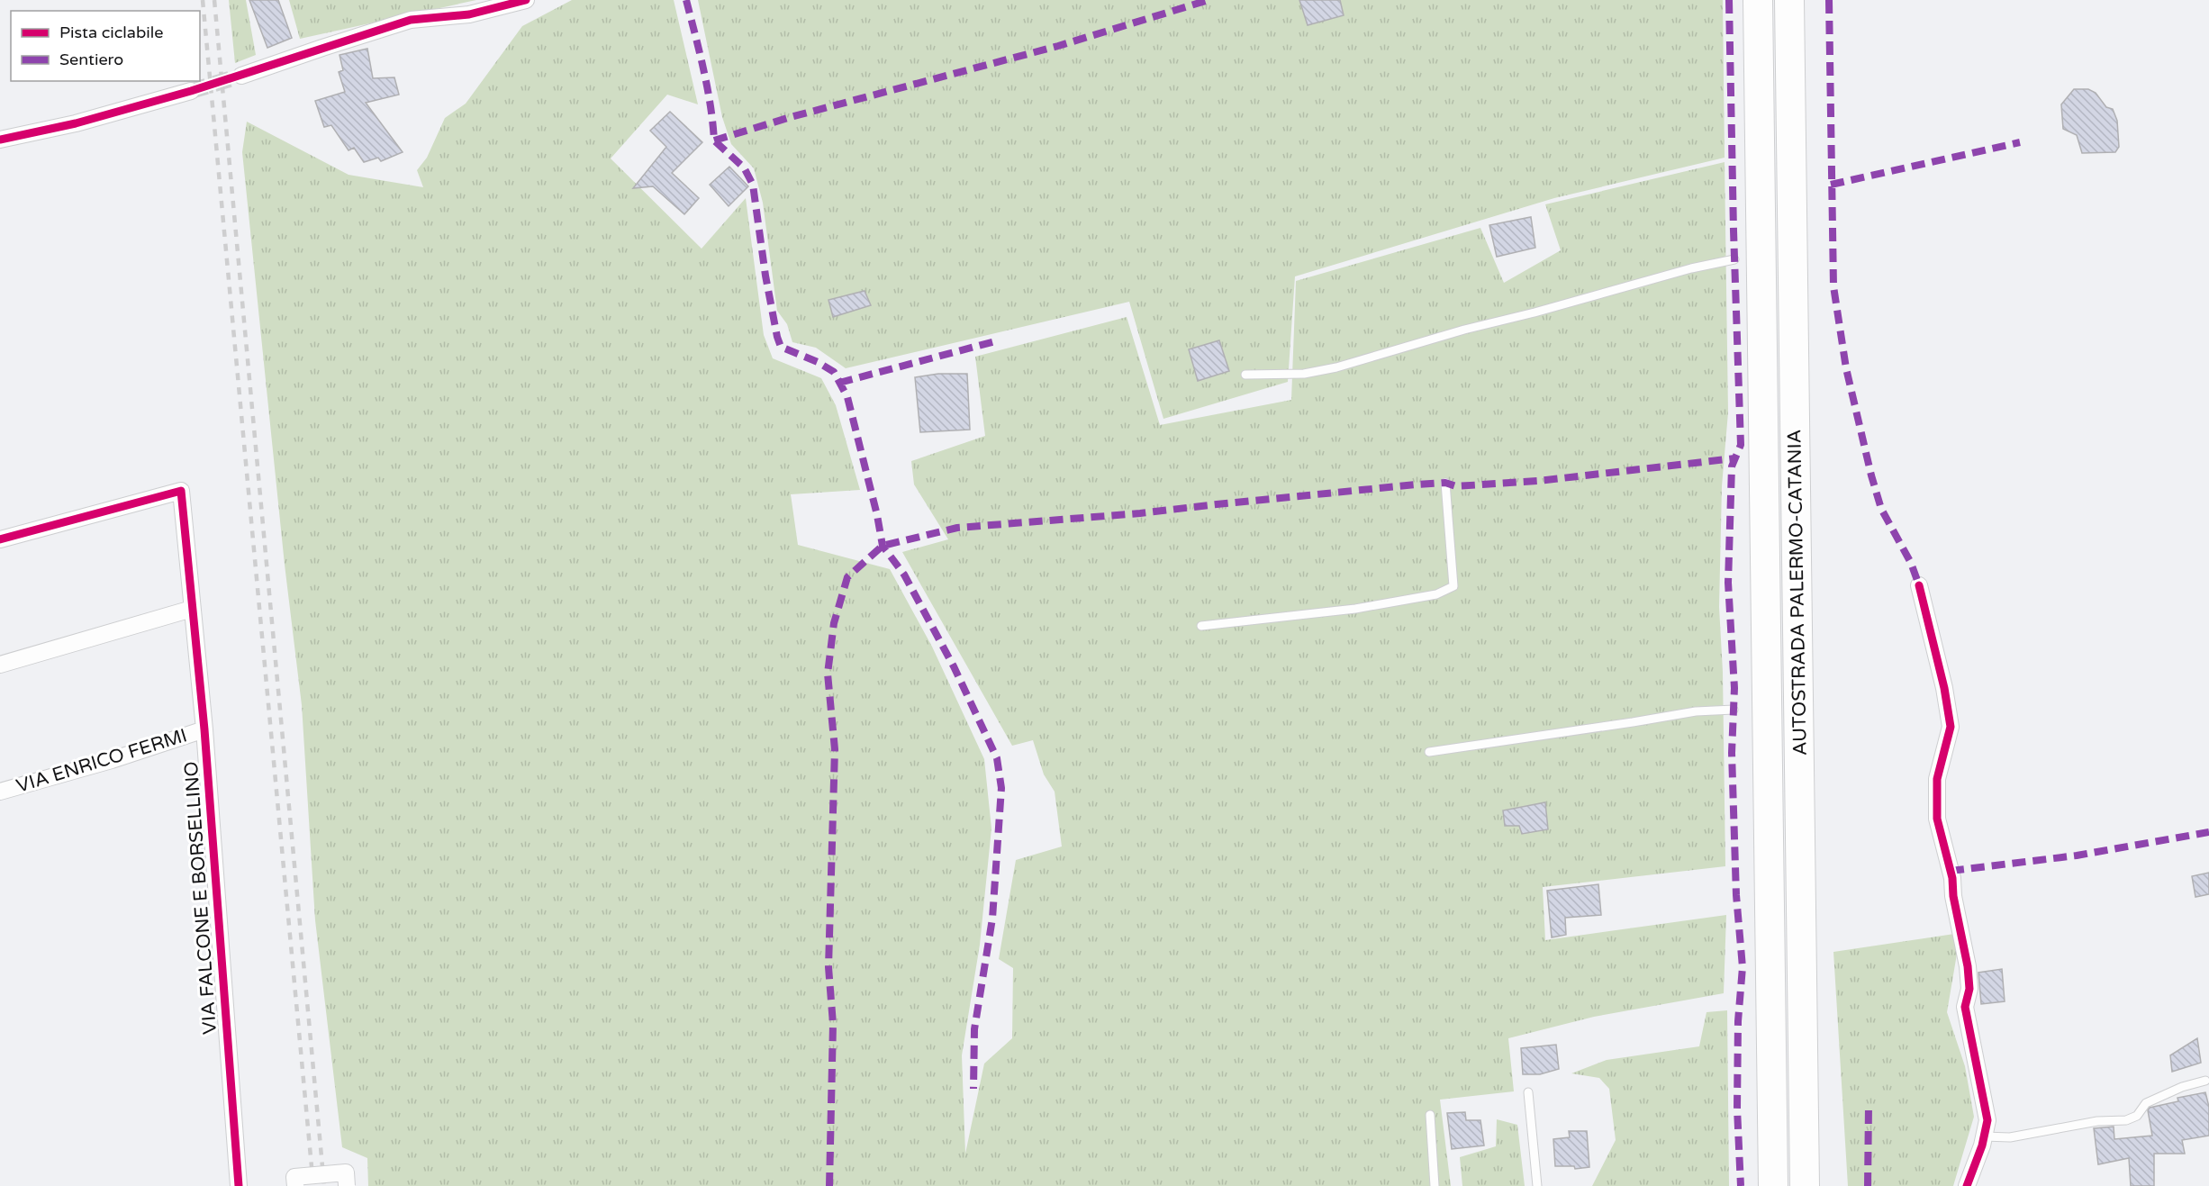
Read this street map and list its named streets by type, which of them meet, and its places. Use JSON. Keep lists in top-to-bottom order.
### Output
{
  "streets": {
    "highway": ["AUTOSTRADA PALERMO-CATANIA"],
    "street": ["VIA ENRICO FERMI", "VIA FALCONE E BORSELLINO"]
  },
  "crossings": [
    ["VIA ENRICO FERMI", "VIA FALCONE E BORSELLINO"]
  ],
  "legend": ["Pista ciclabile", "Sentiero"]
}
